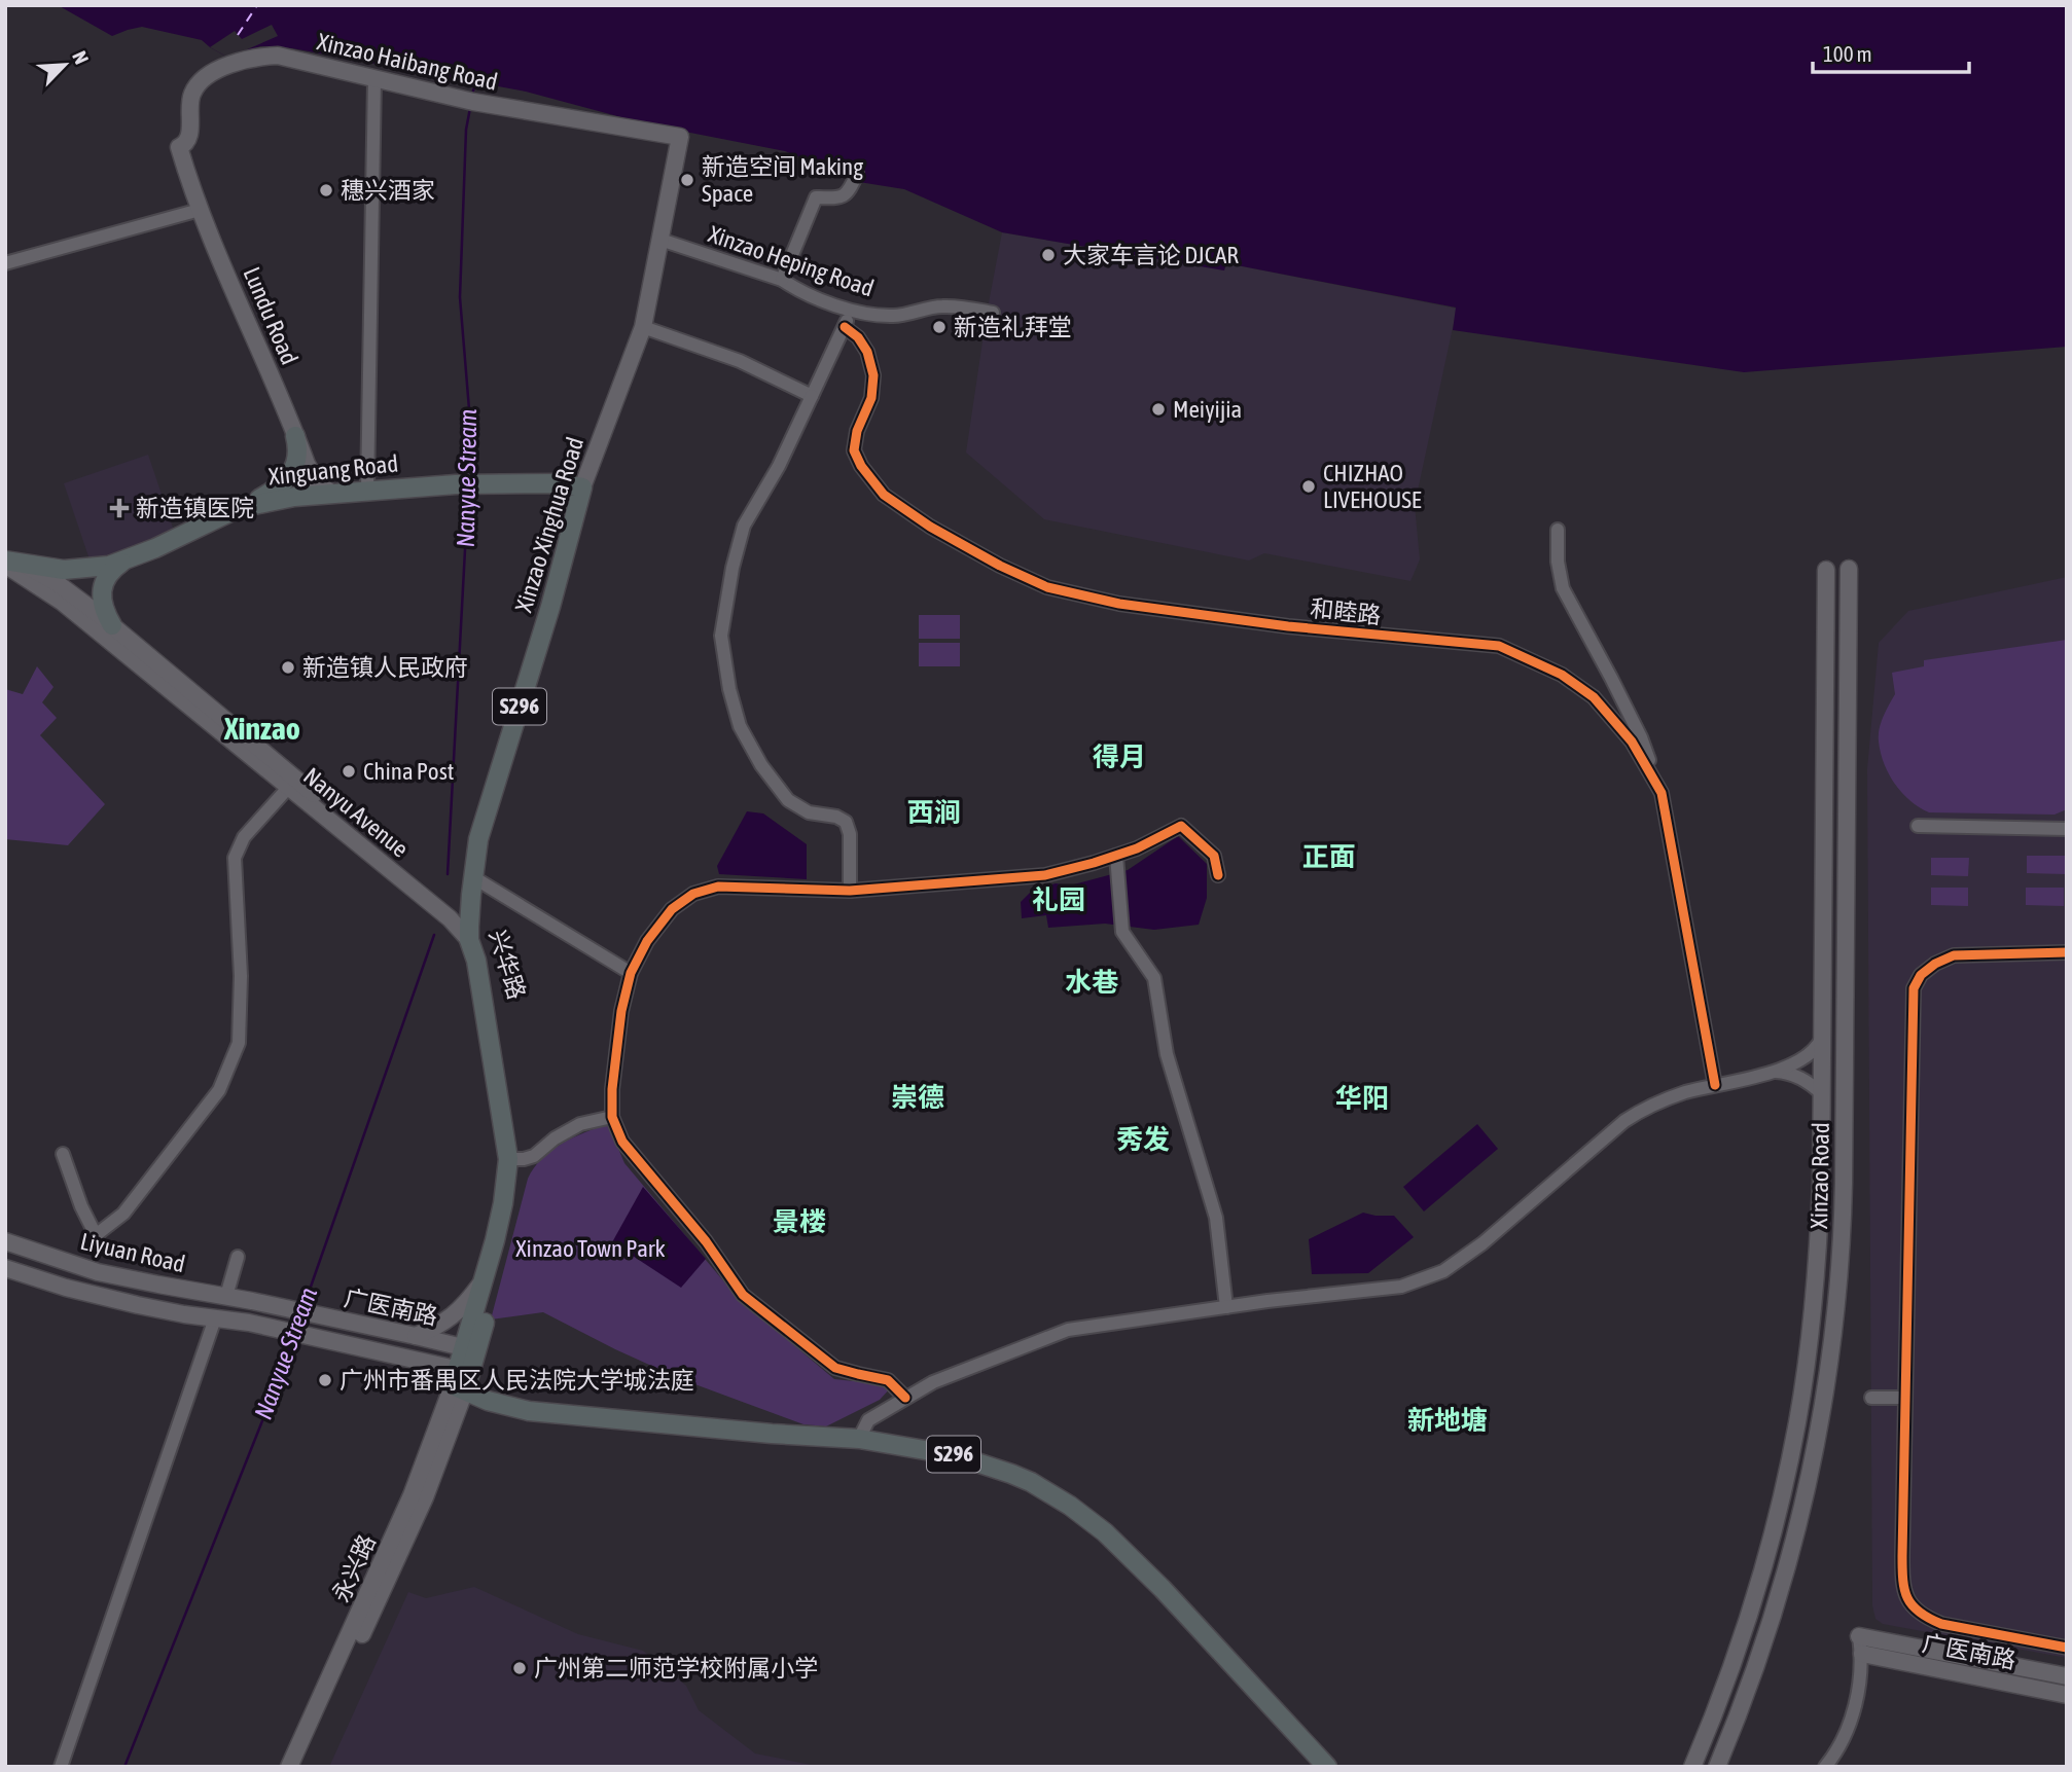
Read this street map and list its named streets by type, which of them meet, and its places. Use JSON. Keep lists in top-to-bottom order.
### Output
{
  "streets": {
    "main road": [
      "Xinzao Haibang Road",
      "Lundu Road",
      "Xinguang Road",
      "Xinzao Xinghua Road",
      "S296",
      "Nanyu Avenue",
      "兴华路",
      "Xinzao Road",
      "Liyuan Road",
      "广医南路",
      "永兴路"
    ],
    "street": ["Xinzao Heping Road", "和睦路"]
  },
  "crossings": [
    ["Xinzao Haibang Road", "Lundu Road"],
    ["Xinzao Haibang Road", "Xinzao Xinghua Road"],
    ["Xinzao Heping Road", "Xinzao Xinghua Road"],
    ["Lundu Road", "Xinguang Road"],
    ["Xinguang Road", "Xinzao Xinghua Road"],
    ["Xinguang Road", "Nanyu Avenue"],
    ["Xinzao Xinghua Road", "Nanyu Avenue"],
    ["Xinzao Xinghua Road", "兴华路"],
    ["S296", "兴华路"],
    ["S296", "广医南路"],
    ["S296", "永兴路"],
    ["Nanyu Avenue", "兴华路"],
    ["兴华路", "广医南路"],
    ["兴华路", "永兴路"],
    ["Liyuan Road", "广医南路"],
    ["广医南路", "永兴路"]
  ],
  "districts": [
    "Xinzao",
    "得月",
    "西涧",
    "正面",
    "礼园",
    "水巷",
    "崇德",
    "华阳",
    "秀发",
    "景楼",
    "新地塘"
  ],
  "water": ["Nanyue Stream"],
  "parks": ["Xinzao Town Park"],
  "places": {
    "other": [
      "新造空间 Making Space",
      "穗兴酒家",
      "大家车言论 DJCAR",
      "新造礼拜堂",
      "Meiyijia",
      "CHIZHAO LIVEHOUSE",
      "新造镇人民政府",
      "China Post",
      "广州市番禺区人民法院大学城法庭",
      "广州第二师范学校附属小学"
    ],
    "health": ["新造镇医院"]
  },
  "scale_bar": "100 m",
  "north": "top right"
}
